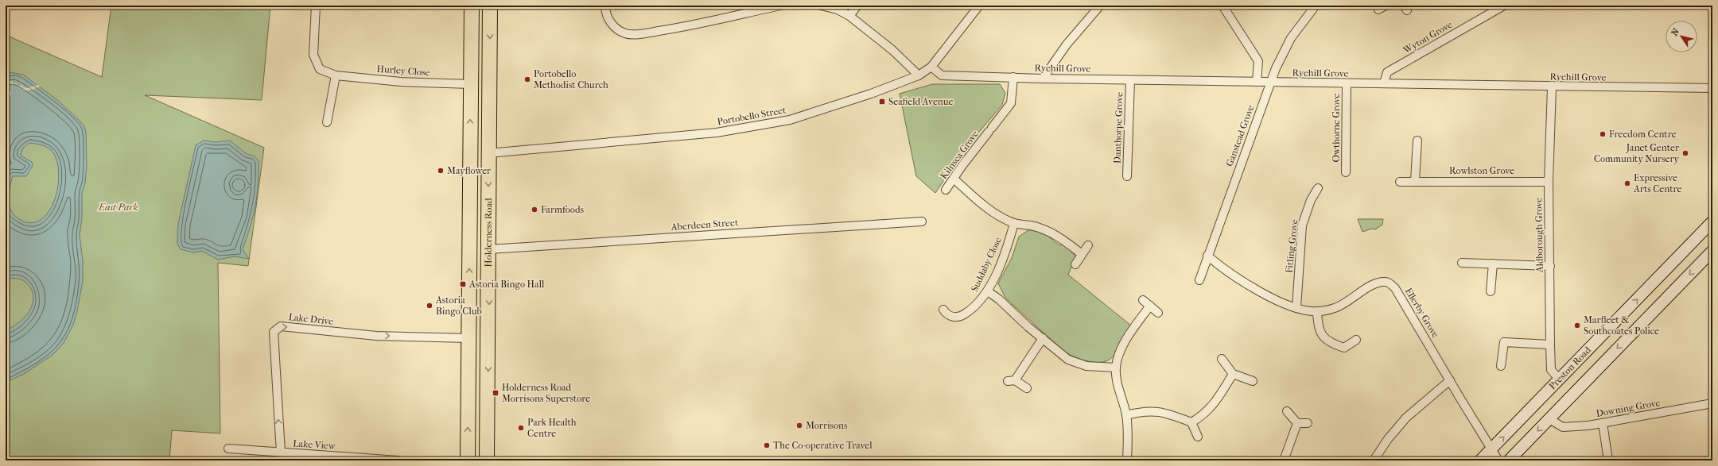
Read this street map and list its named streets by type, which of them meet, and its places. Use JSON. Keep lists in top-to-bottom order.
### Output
{
  "streets": {
    "highway": ["Holderness Road"],
    "street": [
      "Wyton Grove",
      "Ryehill Grove",
      "Hurley Close",
      "Portobello Street",
      "Danthorpe Grove",
      "Owthorne Grove",
      "Ganstead Grove",
      "Kilnsea Grove",
      "Rowlston Grove",
      "Aberdeen Street",
      "Aldborough Grove",
      "Fitling Grove",
      "Suddaby Close",
      "Ellerby Grove",
      "Lake Drive",
      "Preston Road",
      "Downing Grove",
      "Lake View"
    ]
  },
  "crossings": [
    ["Wyton Grove", "Ryehill Grove"],
    ["Ryehill Grove", "Portobello Street"],
    ["Ryehill Grove", "Danthorpe Grove"],
    ["Ryehill Grove", "Owthorne Grove"],
    ["Ryehill Grove", "Ganstead Grove"],
    ["Ryehill Grove", "Kilnsea Grove"],
    ["Ryehill Grove", "Aldborough Grove"],
    ["Hurley Close", "Holderness Road"],
    ["Portobello Street", "Holderness Road"],
    ["Ganstead Grove", "Ellerby Grove"],
    ["Rowlston Grove", "Aldborough Grove"],
    ["Aberdeen Street", "Holderness Road"],
    ["Holderness Road", "Lake Drive"],
    ["Aldborough Grove", "Preston Road"],
    ["Fitling Grove", "Ellerby Grove"],
    ["Ellerby Grove", "Preston Road"],
    ["Lake Drive", "Lake View"],
    ["Preston Road", "Downing Grove"]
  ],
  "parks": ["East Park"],
  "places": {
    "other": [
      "Portobello Methodist Church",
      "Freedom Centre",
      "Janet Genter Community Nursery",
      "Mayflower",
      "Expressive Arts Centre",
      "Farmfoods",
      "Astoria Bingo Club",
      "Marfleet & Southcoates Police",
      "Morrisons",
      "Park Health Centre",
      "The Co-operative Travel"
    ],
    "transit": ["Seafield Avenue", "Astoria Bingo Hall", "Holderness Road Morrisons Superstore"]
  },
  "north": "top left"
}
